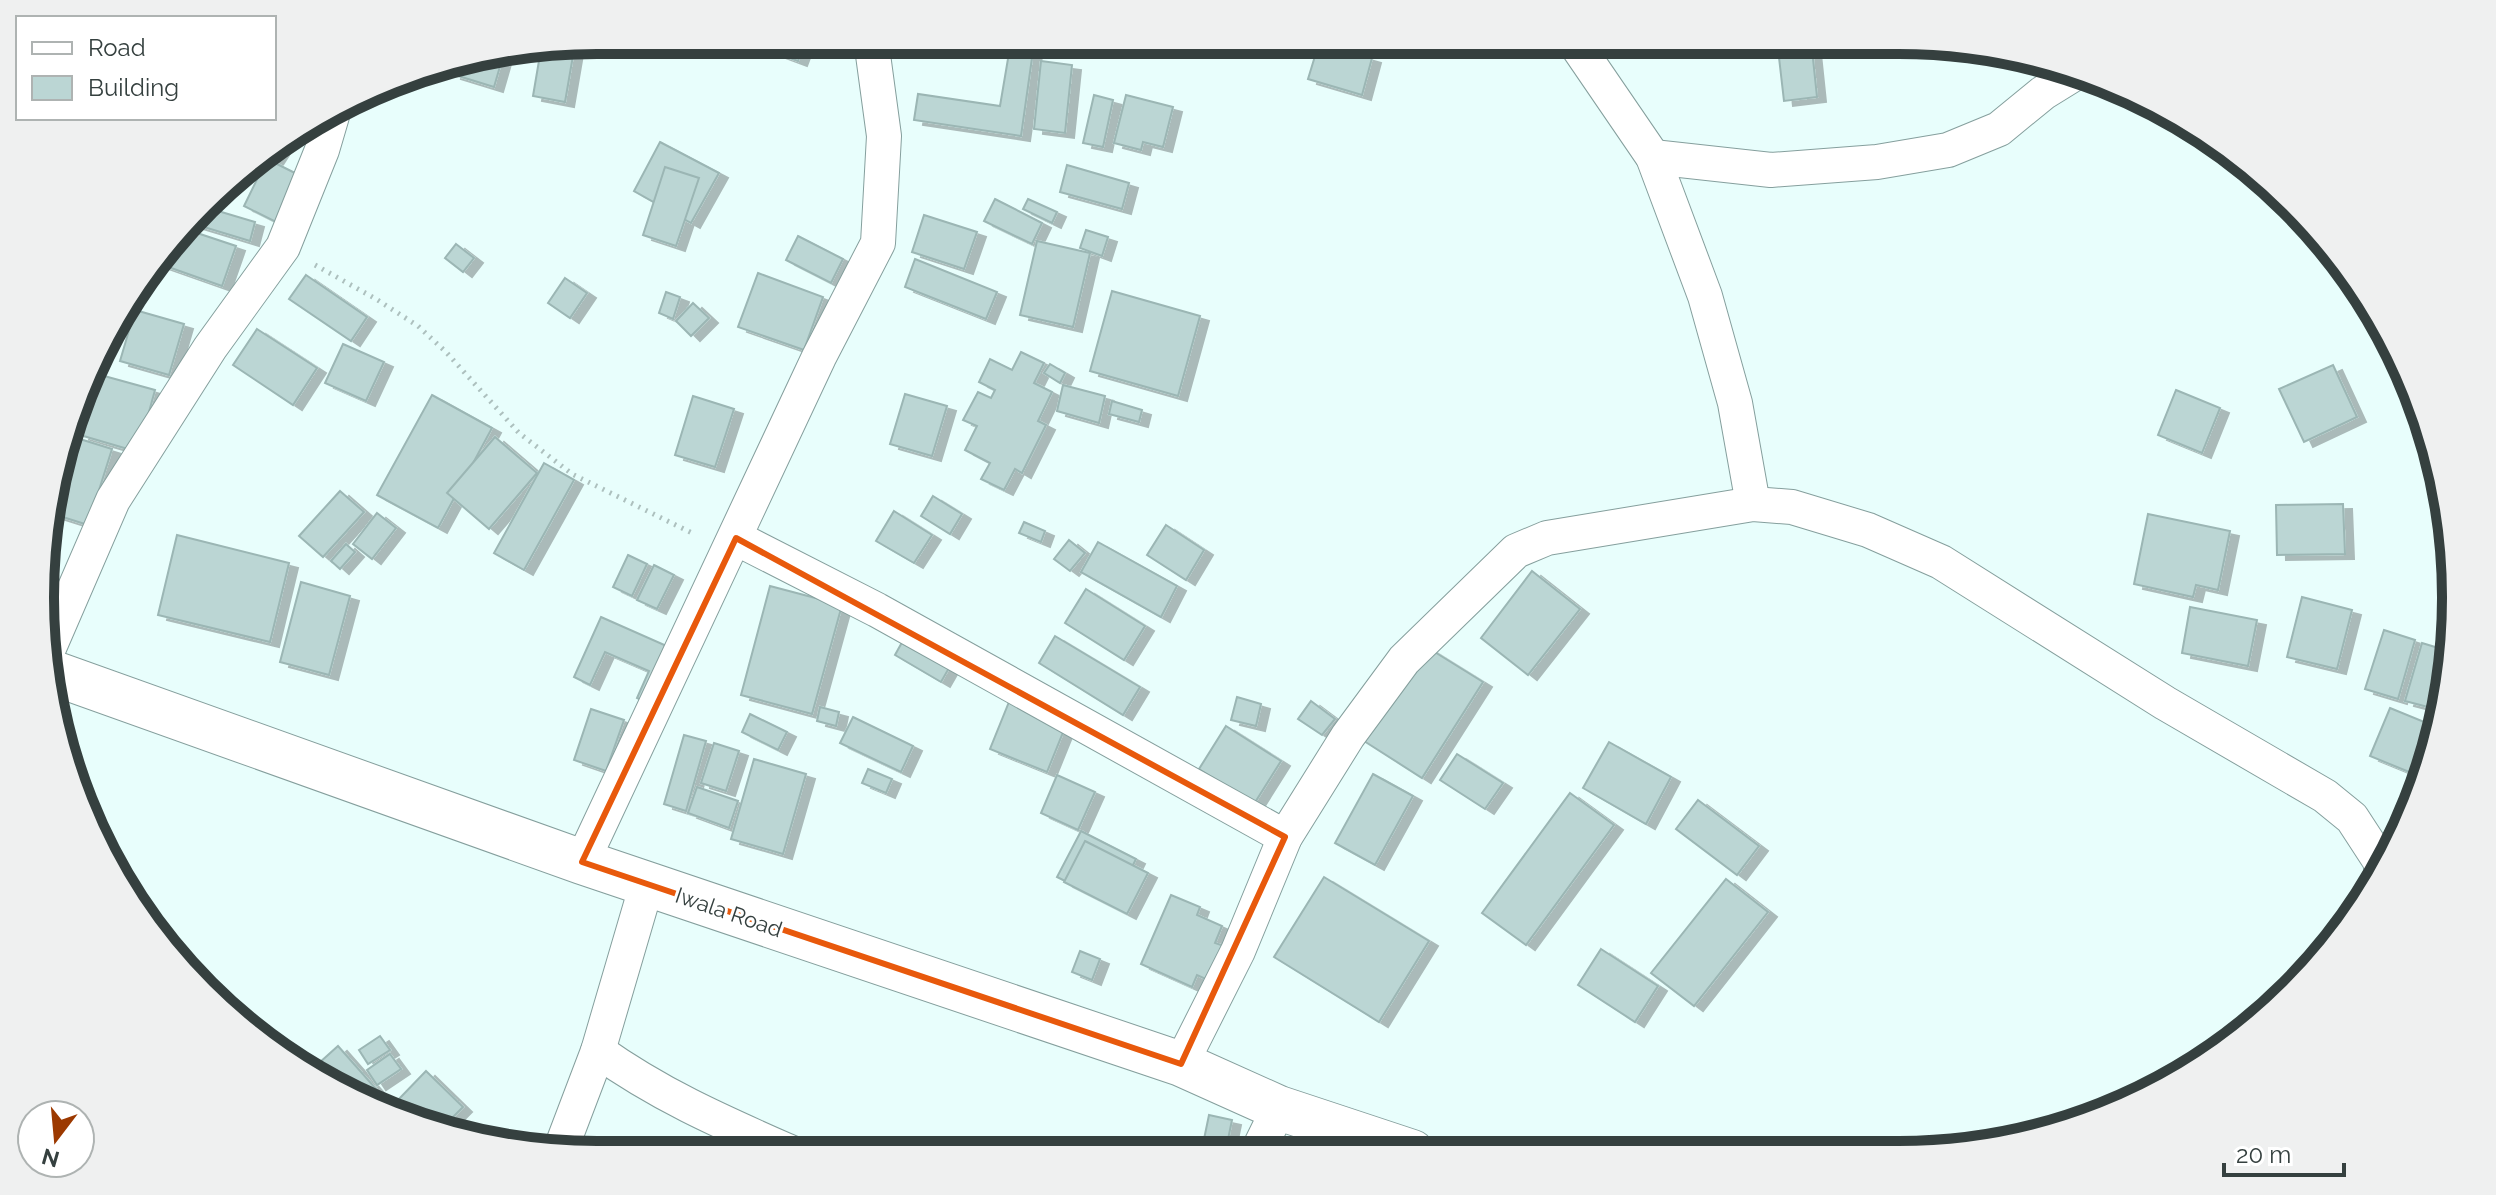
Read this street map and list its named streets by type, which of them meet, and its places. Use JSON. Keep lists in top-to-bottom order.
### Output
{
  "streets": {
    "street": ["Iwala Road"]
  },
  "legend": ["Road", "Building"],
  "scale_bar": "20 m",
  "north": "bottom"
}
